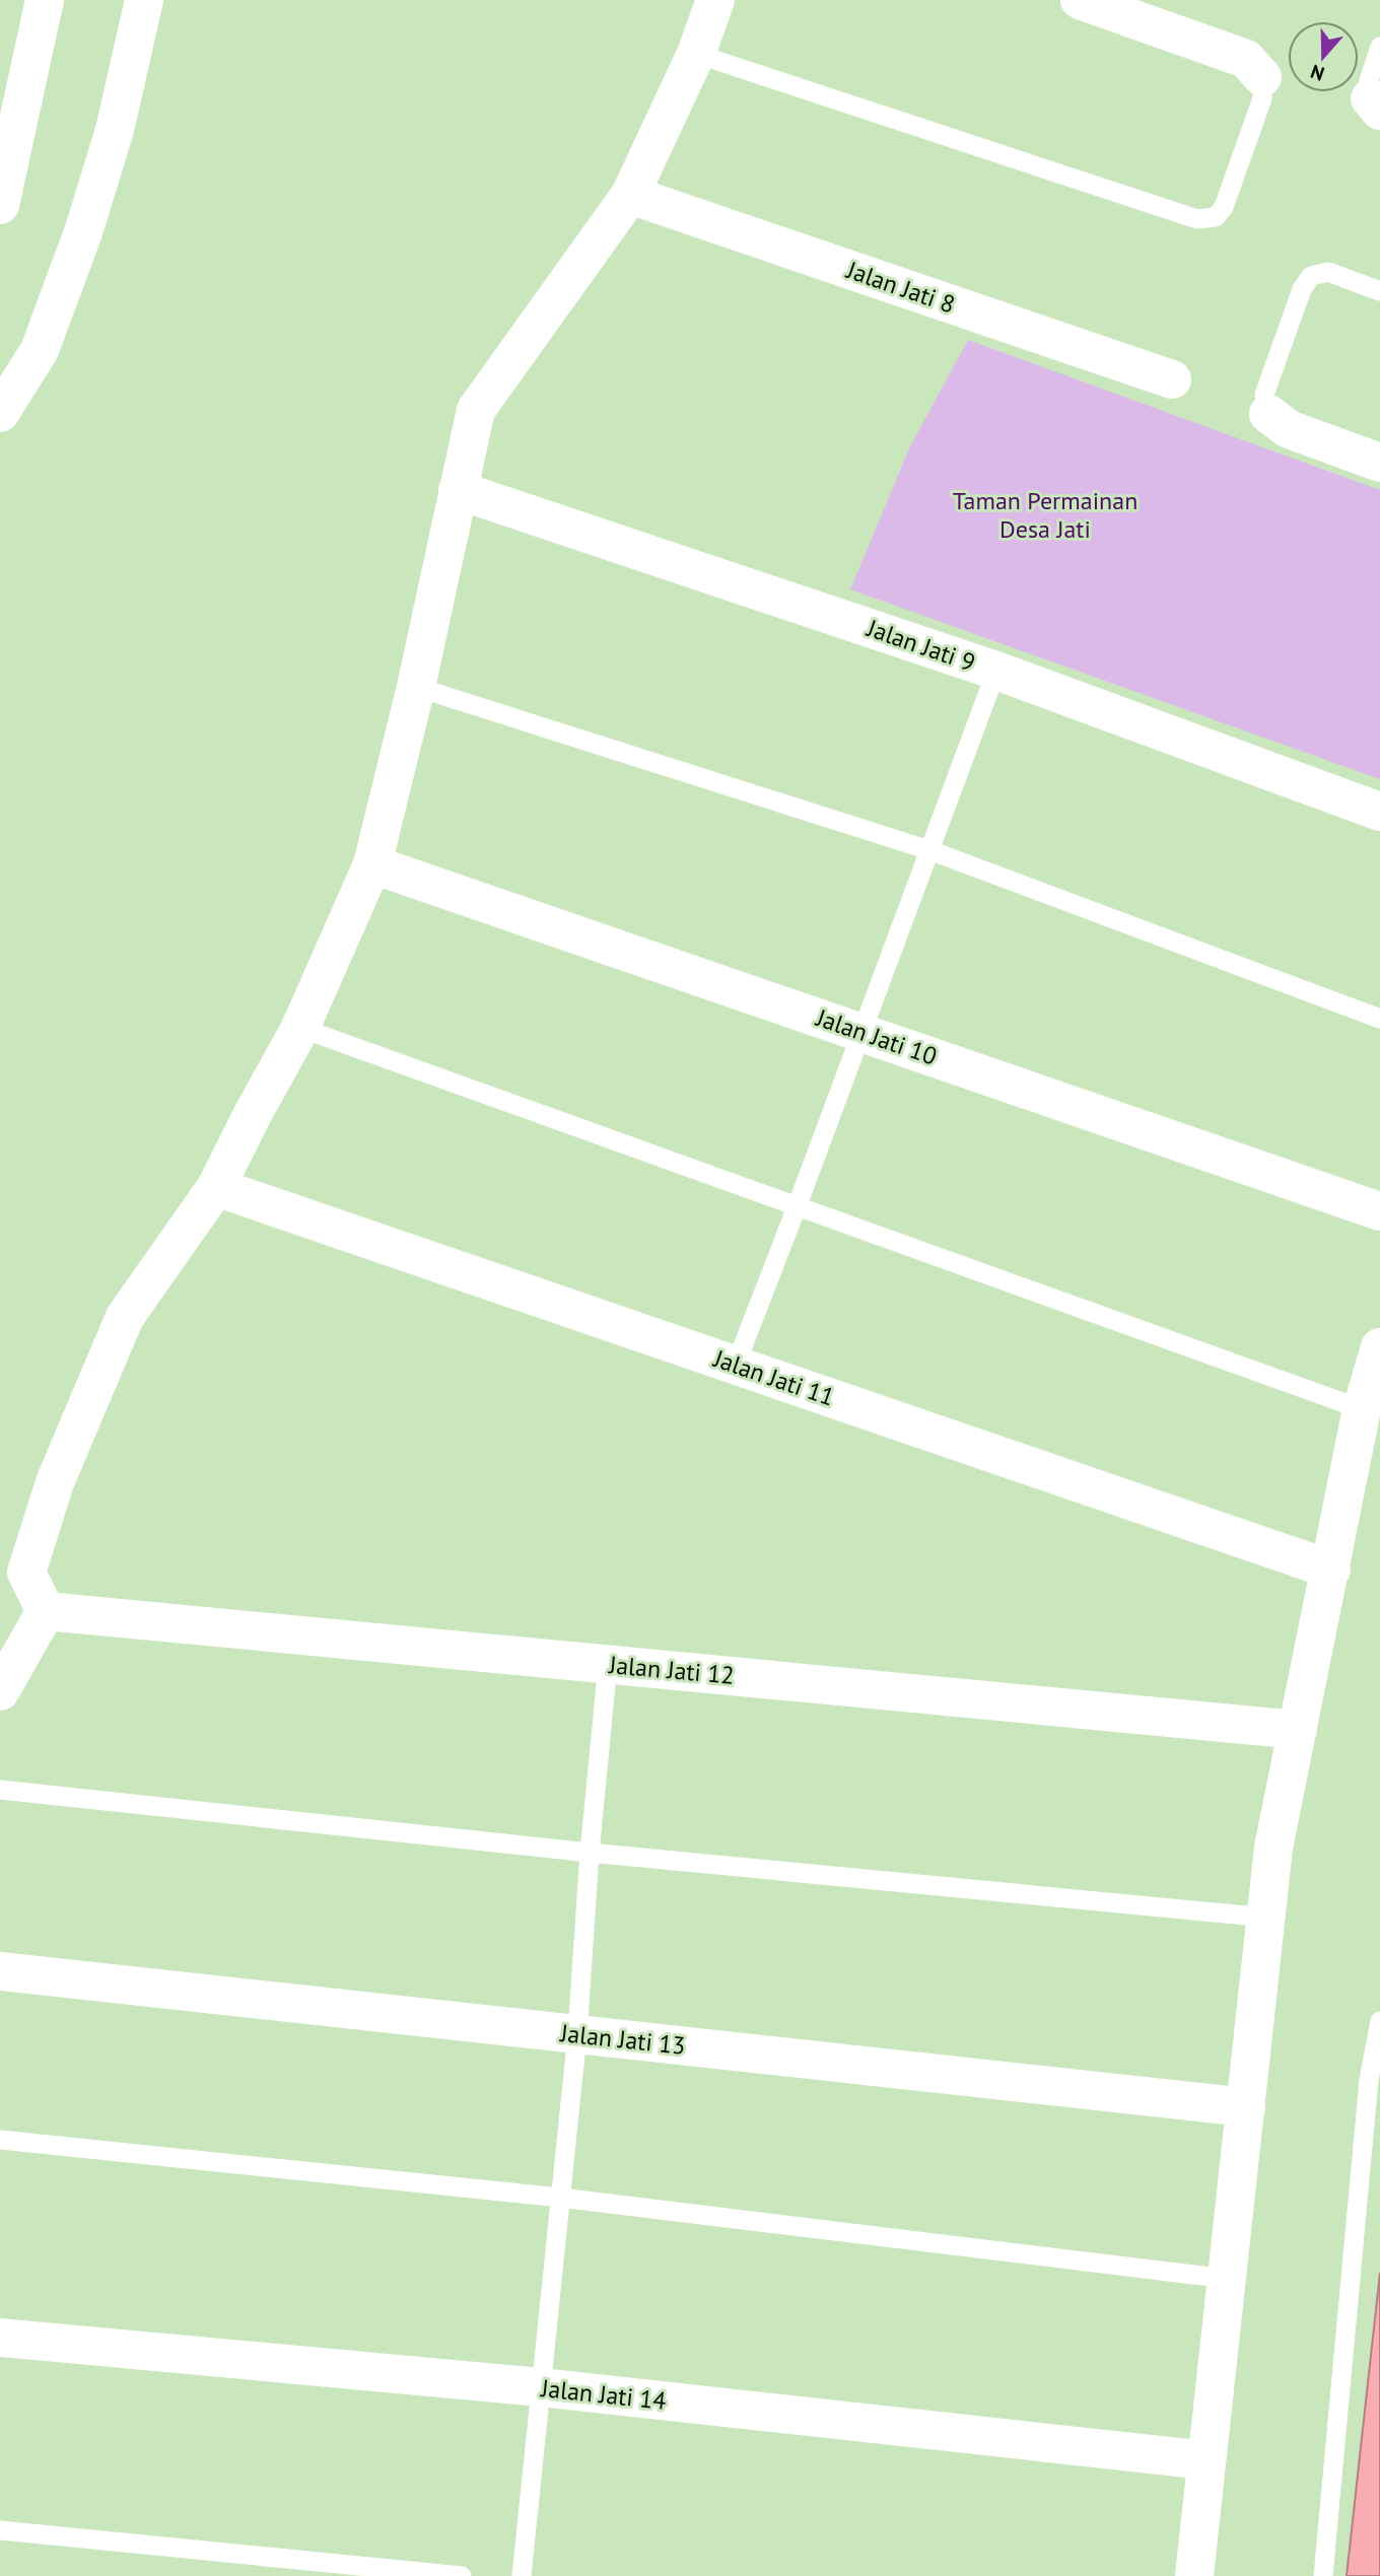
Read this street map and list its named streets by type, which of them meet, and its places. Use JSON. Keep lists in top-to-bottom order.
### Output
{
  "streets": {
    "main road": [
      "Jalan Jati 8",
      "Jalan Jati 9",
      "Jalan Jati 10",
      "Jalan Jati 11",
      "Jalan Jati 12",
      "Jalan Jati 13",
      "Jalan Jati 14"
    ]
  },
  "parks": ["Taman Permainan Desa Jati"],
  "north": "bottom"
}
